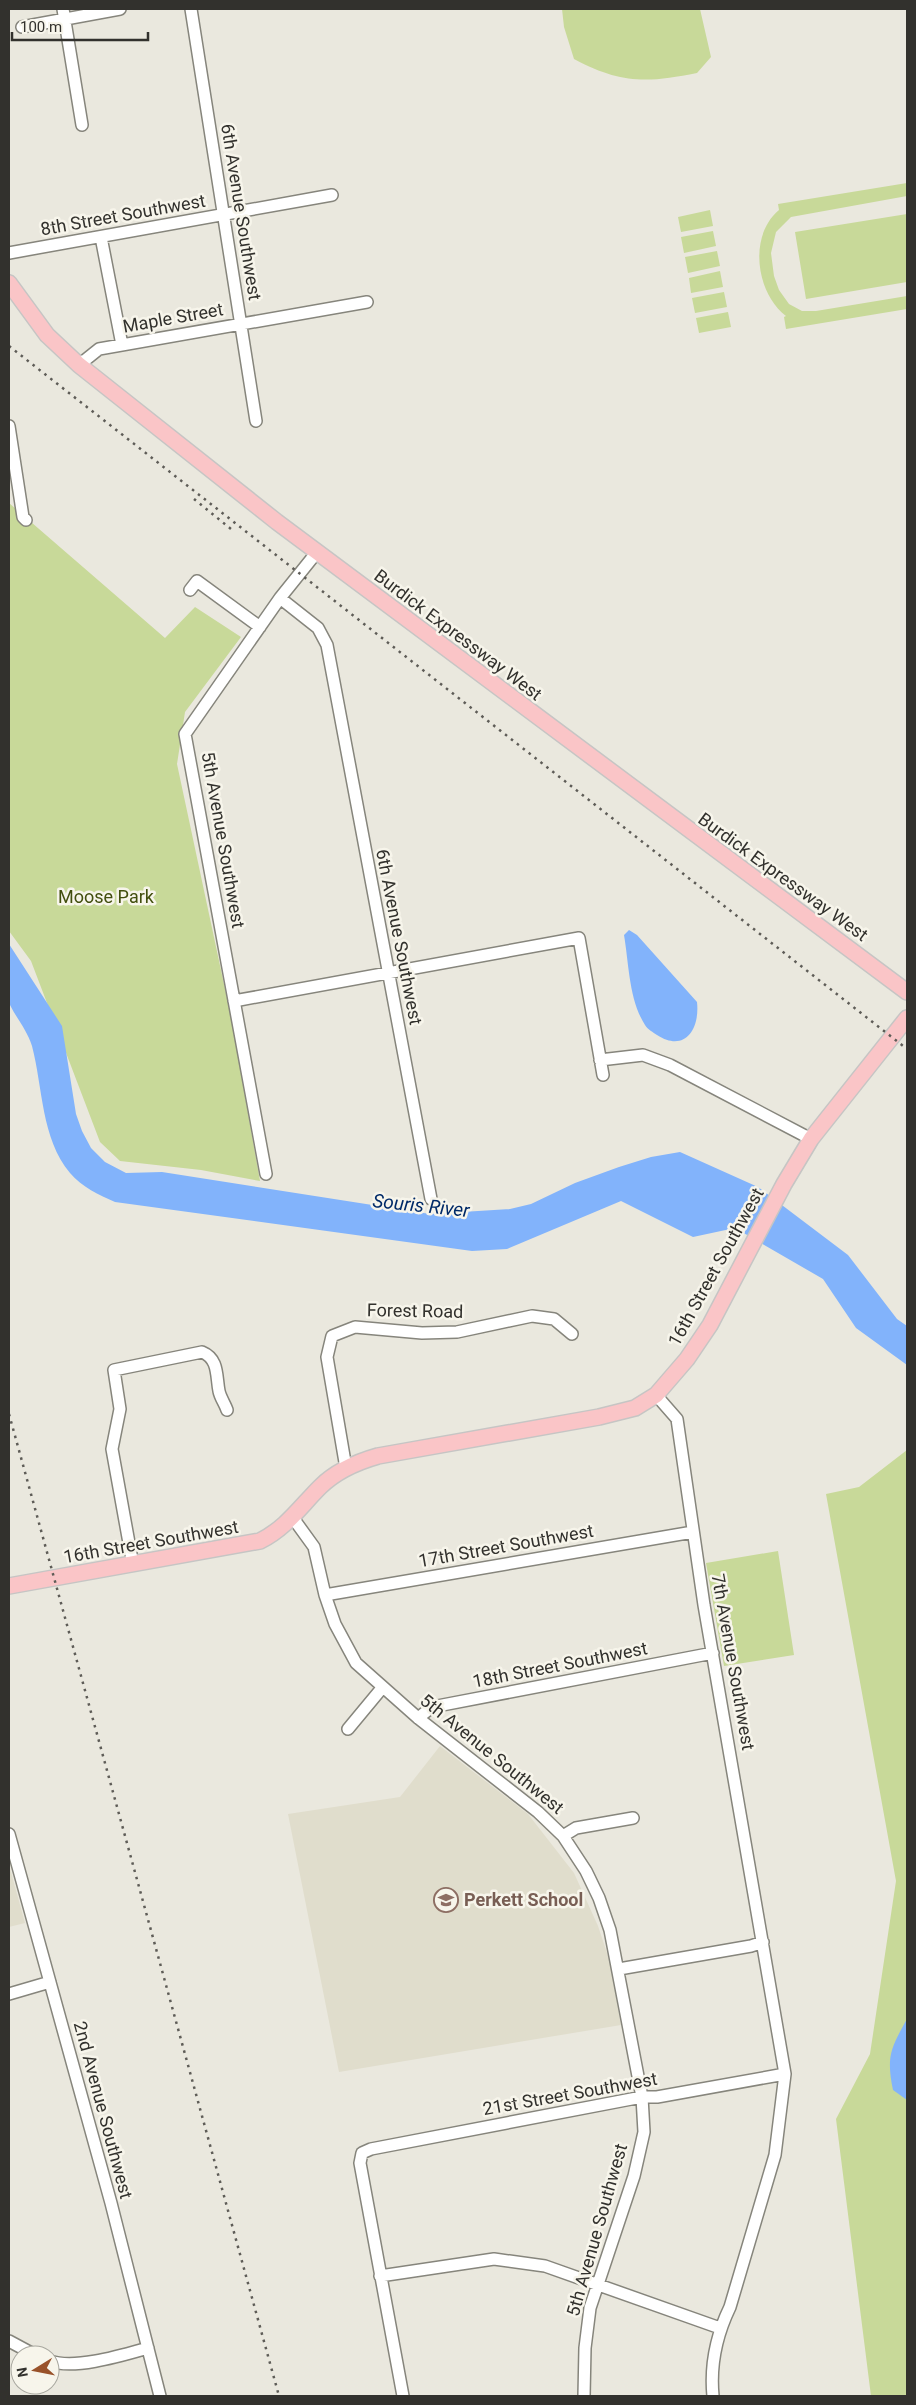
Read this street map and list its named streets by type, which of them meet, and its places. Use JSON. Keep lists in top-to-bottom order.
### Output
{
  "streets": {
    "main road": ["Burdick Expressway West", "16th Street Southwest"],
    "street": [
      "6th Avenue Southwest",
      "8th Street Southwest",
      "Maple Street",
      "5th Avenue Southwest",
      "Forest Road",
      "17th Street Southwest",
      "7th Avenue Southwest",
      "18th Street Southwest",
      "21st Street Southwest",
      "2nd Avenue Southwest"
    ]
  },
  "crossings": [
    ["6th Avenue Southwest", "8th Street Southwest"],
    ["6th Avenue Southwest", "Maple Street"],
    ["6th Avenue Southwest", "5th Avenue Southwest"],
    ["Maple Street", "Burdick Expressway West"],
    ["Burdick Expressway West", "5th Avenue Southwest"],
    ["5th Avenue Southwest", "16th Street Southwest"],
    ["5th Avenue Southwest", "17th Street Southwest"],
    ["5th Avenue Southwest", "18th Street Southwest"],
    ["5th Avenue Southwest", "21st Street Southwest"],
    ["16th Street Southwest", "Forest Road"],
    ["16th Street Southwest", "7th Avenue Southwest"],
    ["17th Street Southwest", "7th Avenue Southwest"],
    ["7th Avenue Southwest", "18th Street Southwest"],
    ["7th Avenue Southwest", "21st Street Southwest"]
  ],
  "water": ["Souris River"],
  "parks": ["Moose Park"],
  "places": {
    "school or university": ["Perkett School"]
  },
  "scale_bar": "100 m",
  "north": "left"
}
